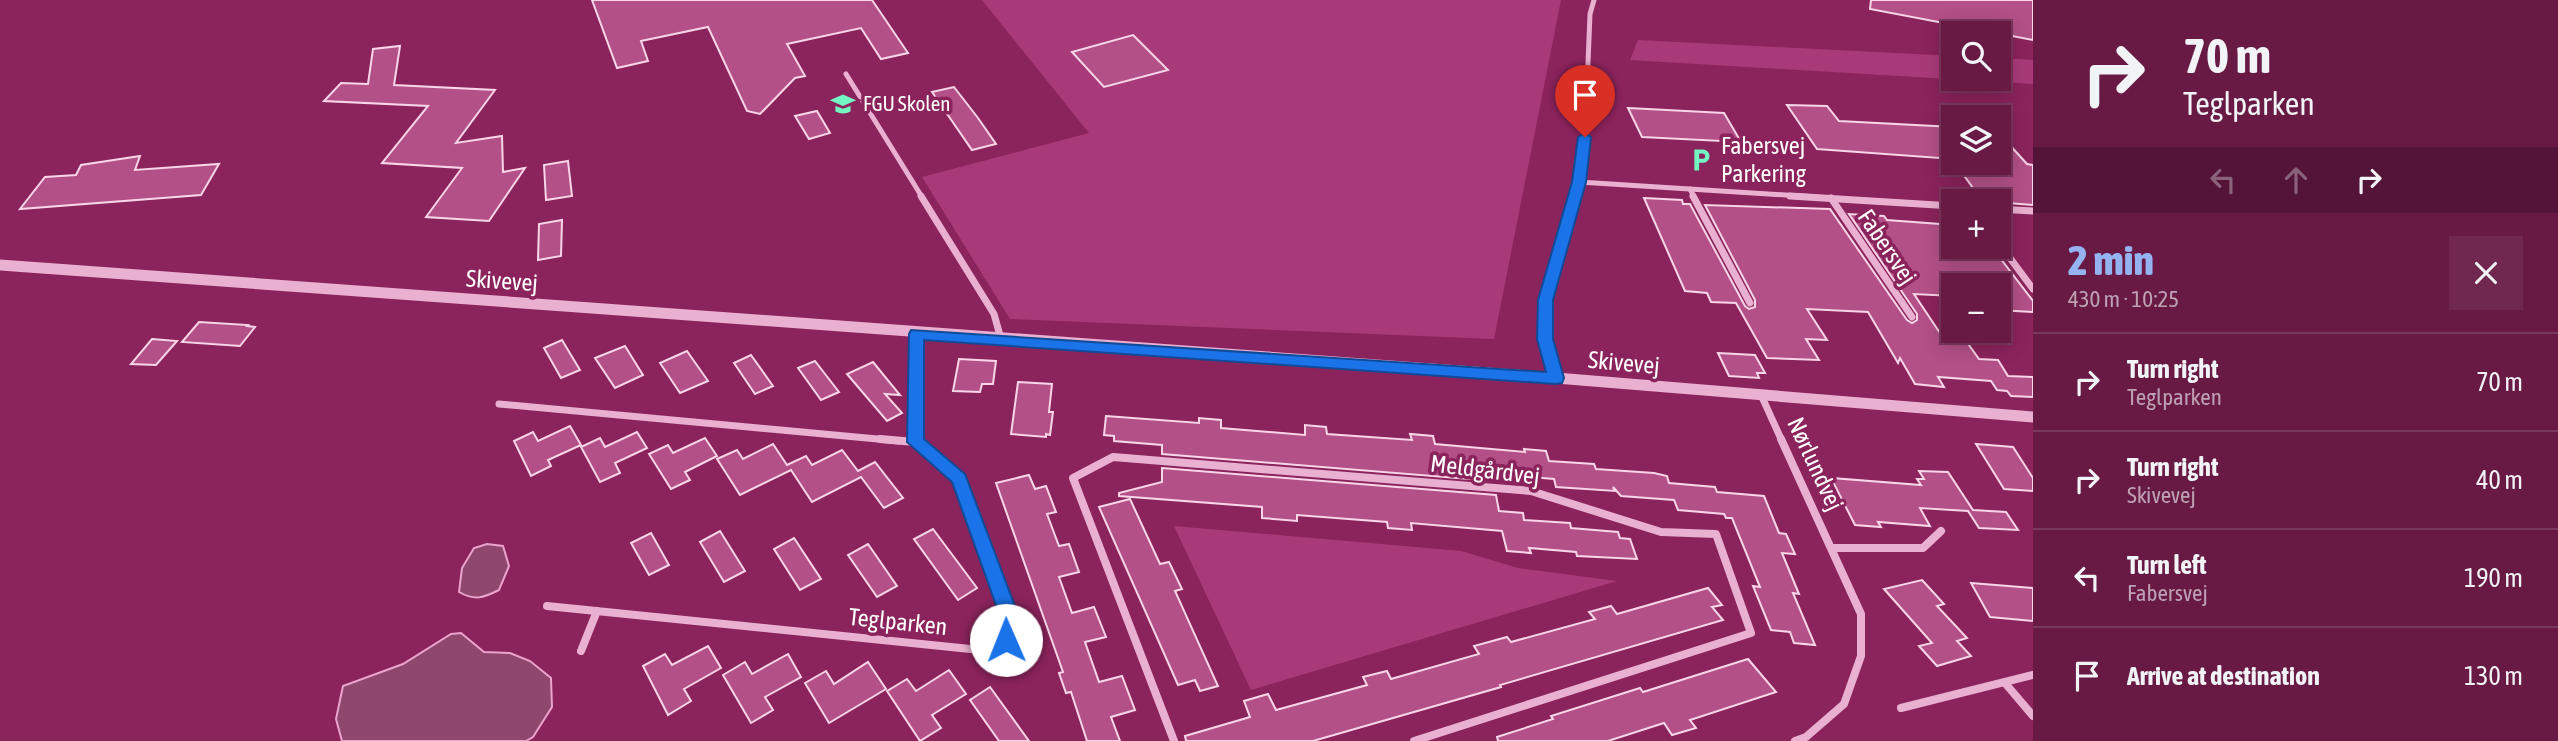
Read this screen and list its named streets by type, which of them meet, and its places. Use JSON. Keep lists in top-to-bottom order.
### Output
{
  "streets": {
    "street": [
      "Fabersvej",
      "Skivevej",
      "Nørlundvej",
      "Meldgårdvej",
      "Teglparken"
    ]
  },
  "crossings": [
    ["Skivevej", "Nørlundvej"]
  ],
  "places": {
    "school or university": ["FGU Skolen"],
    "parking": ["Fabersvej Parkering"]
  },
  "page": {
    "turn": ["70 m", "Teglparken"],
    "map_buttons": ["+", "−"],
    "heading": ["2 min", "430 m · 10:25"],
    "list": [
      {
        "name": "Turn right",
        "note": "Teglparken",
        "value": "70 m"
      },
      {
        "name": "Turn right",
        "note": "Skivevej",
        "value": "40 m"
      },
      {
        "name": "Turn left",
        "note": "Fabersvej",
        "value": "190 m"
      },
      {
        "name": "Arrive at destination",
        "value": "130 m"
      }
    ]
  }
}
